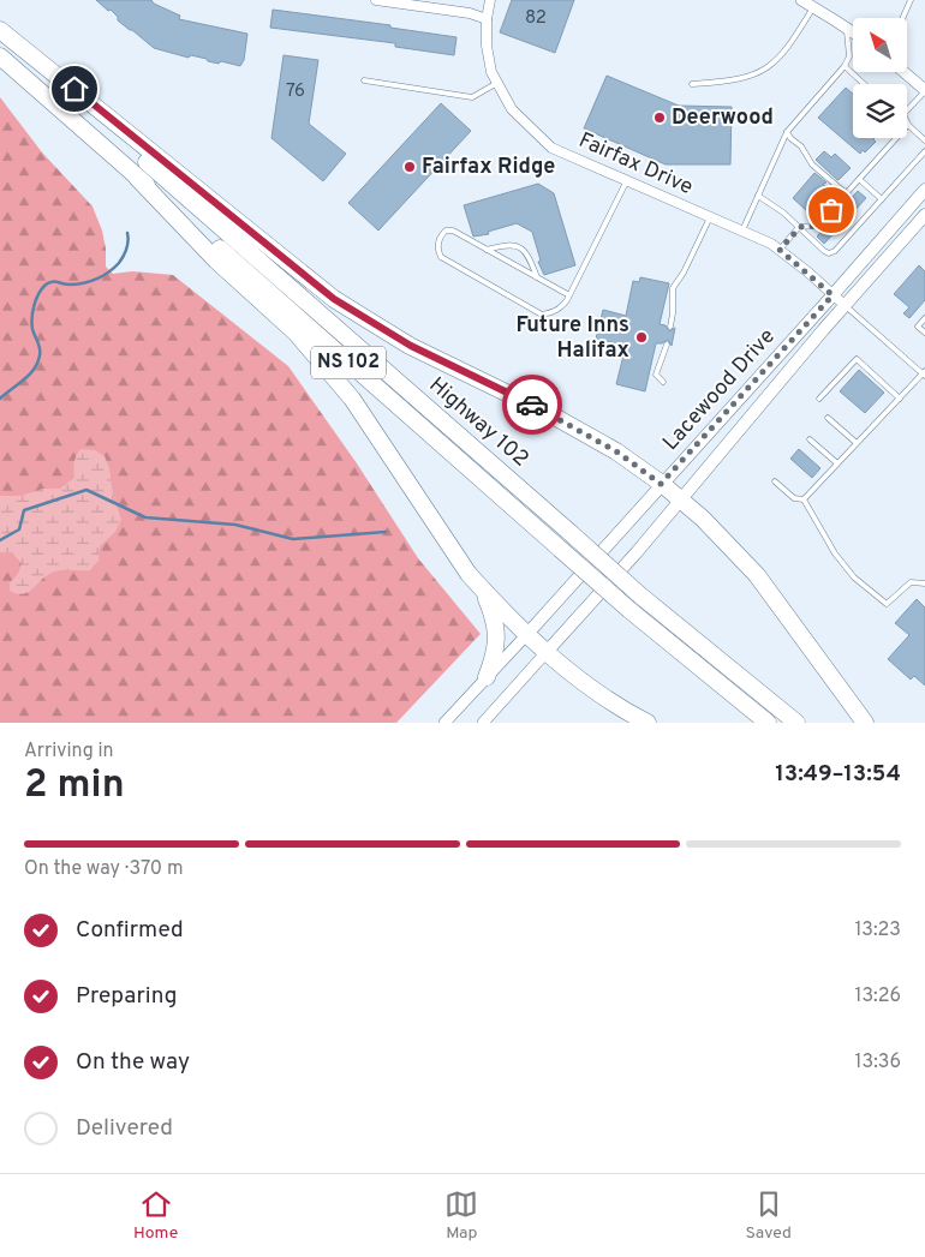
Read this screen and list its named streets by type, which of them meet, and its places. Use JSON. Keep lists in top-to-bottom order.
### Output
{
  "streets": {
    "highway": ["NS 102", "Highway 102"],
    "main road": ["Lacewood Drive"],
    "street": ["Fairfax Drive"]
  },
  "crossings": [
    ["Fairfax Drive", "Lacewood Drive"]
  ],
  "places": ["Deerwood", "Fairfax Ridge", "Future Inns Halifax"],
  "house_numbers": ["82", "76"],
  "north": "top left",
  "page": {
    "heading": ["2 min", "Arriving in", "13:49–13:54"],
    "bar": "On the way · 370 m",
    "list": [
      ["Confirmed", "13:23"],
      ["Preparing", "13:26"],
      ["On the way", "13:36"],
      "Delivered"
    ],
    "tabs": ["Home", "Map", "Saved"]
  }
}
